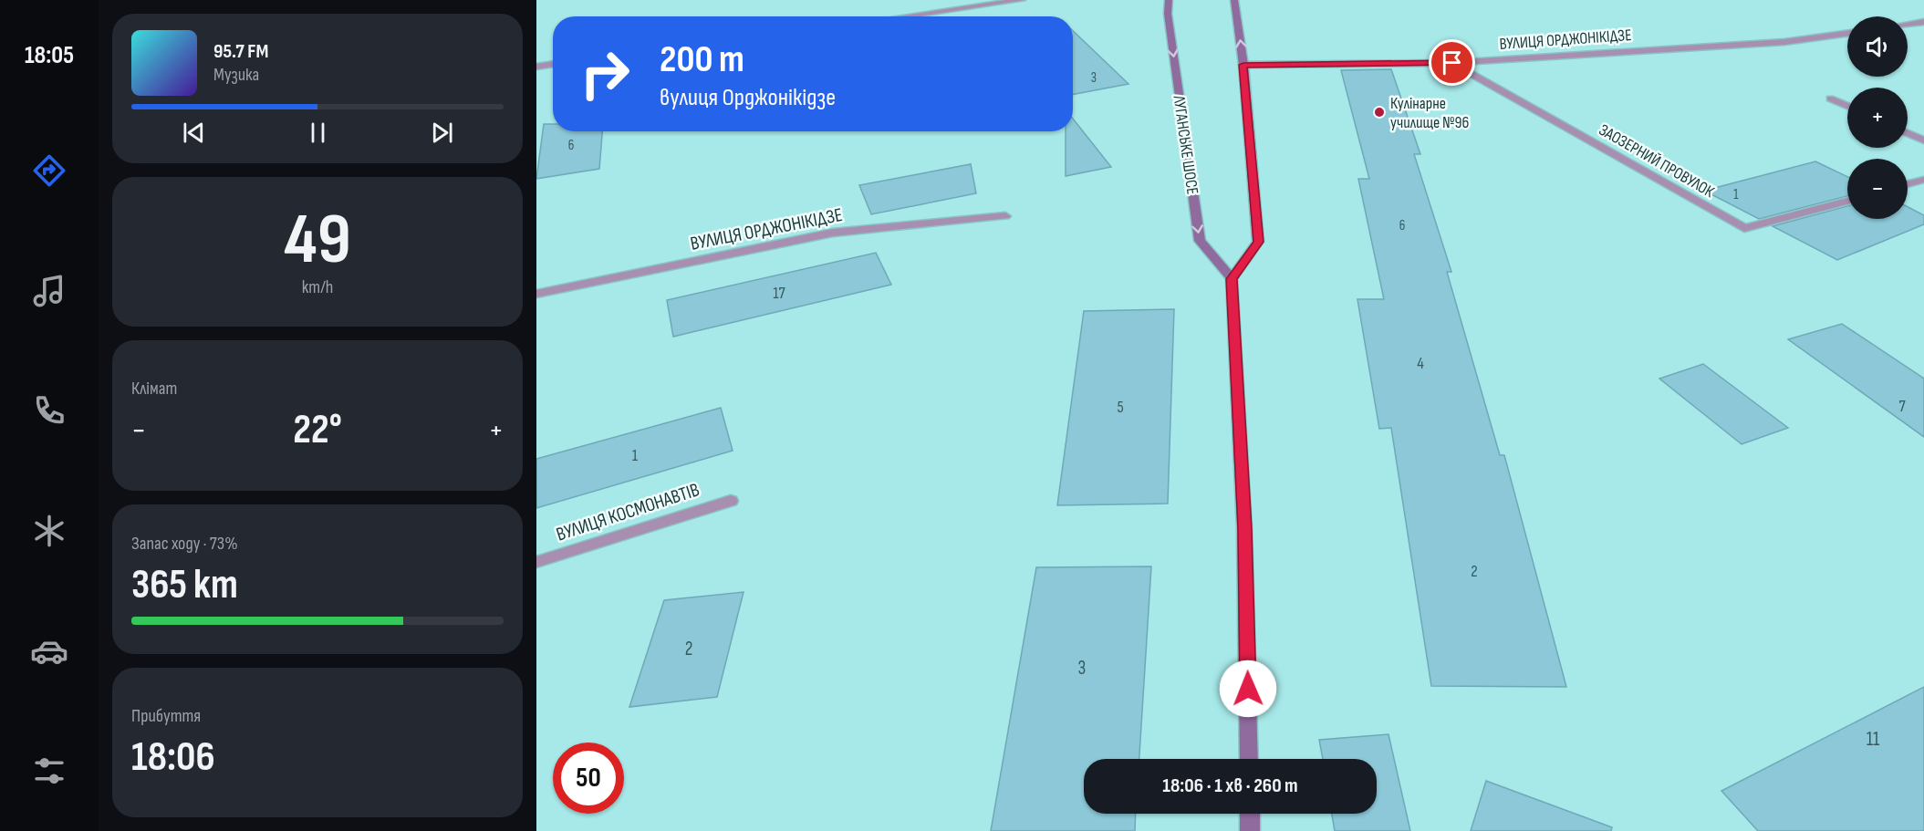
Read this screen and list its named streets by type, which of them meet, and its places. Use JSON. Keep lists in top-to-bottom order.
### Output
{
  "streets": {
    "main road": ["ЛУГАНСЬКЕ ШОСЕ"],
    "street": ["ВУЛИЦЯ ОРДЖОНІКІДЗЕ", "ЗАОЗЕРНИЙ ПРОВУЛОК", "ВУЛИЦЯ КОСМОНАВТІВ"]
  },
  "crossings": [
    ["ВУЛИЦЯ ОРДЖОНІКІДЗЕ", "ЗАОЗЕРНИЙ ПРОВУЛОК"]
  ],
  "places": ["Кулінарне училище №96"],
  "house_numbers": [
    "3",
    "6",
    "1",
    "6",
    "17",
    "4",
    "7",
    "5",
    "1",
    "2",
    "2",
    "3",
    "11"
  ],
  "page": {
    "tabs": "18:05",
    "map_buttons": ["+", "−"],
    "turn": ["200 m", "вулиця Орджонікідзе"],
    "song": ["95.7 FM", "Музика"],
    "tile": [
      ["49", "km/h"],
      "Клімат",
      ["Запас ходу · 73%", "365 km"],
      ["Прибуття", "18:06"]
    ],
    "heat": ["−", "22°", "+"],
    "limit": "50",
    "trip": "18:06 · 1 хв · 260 m"
  }
}
